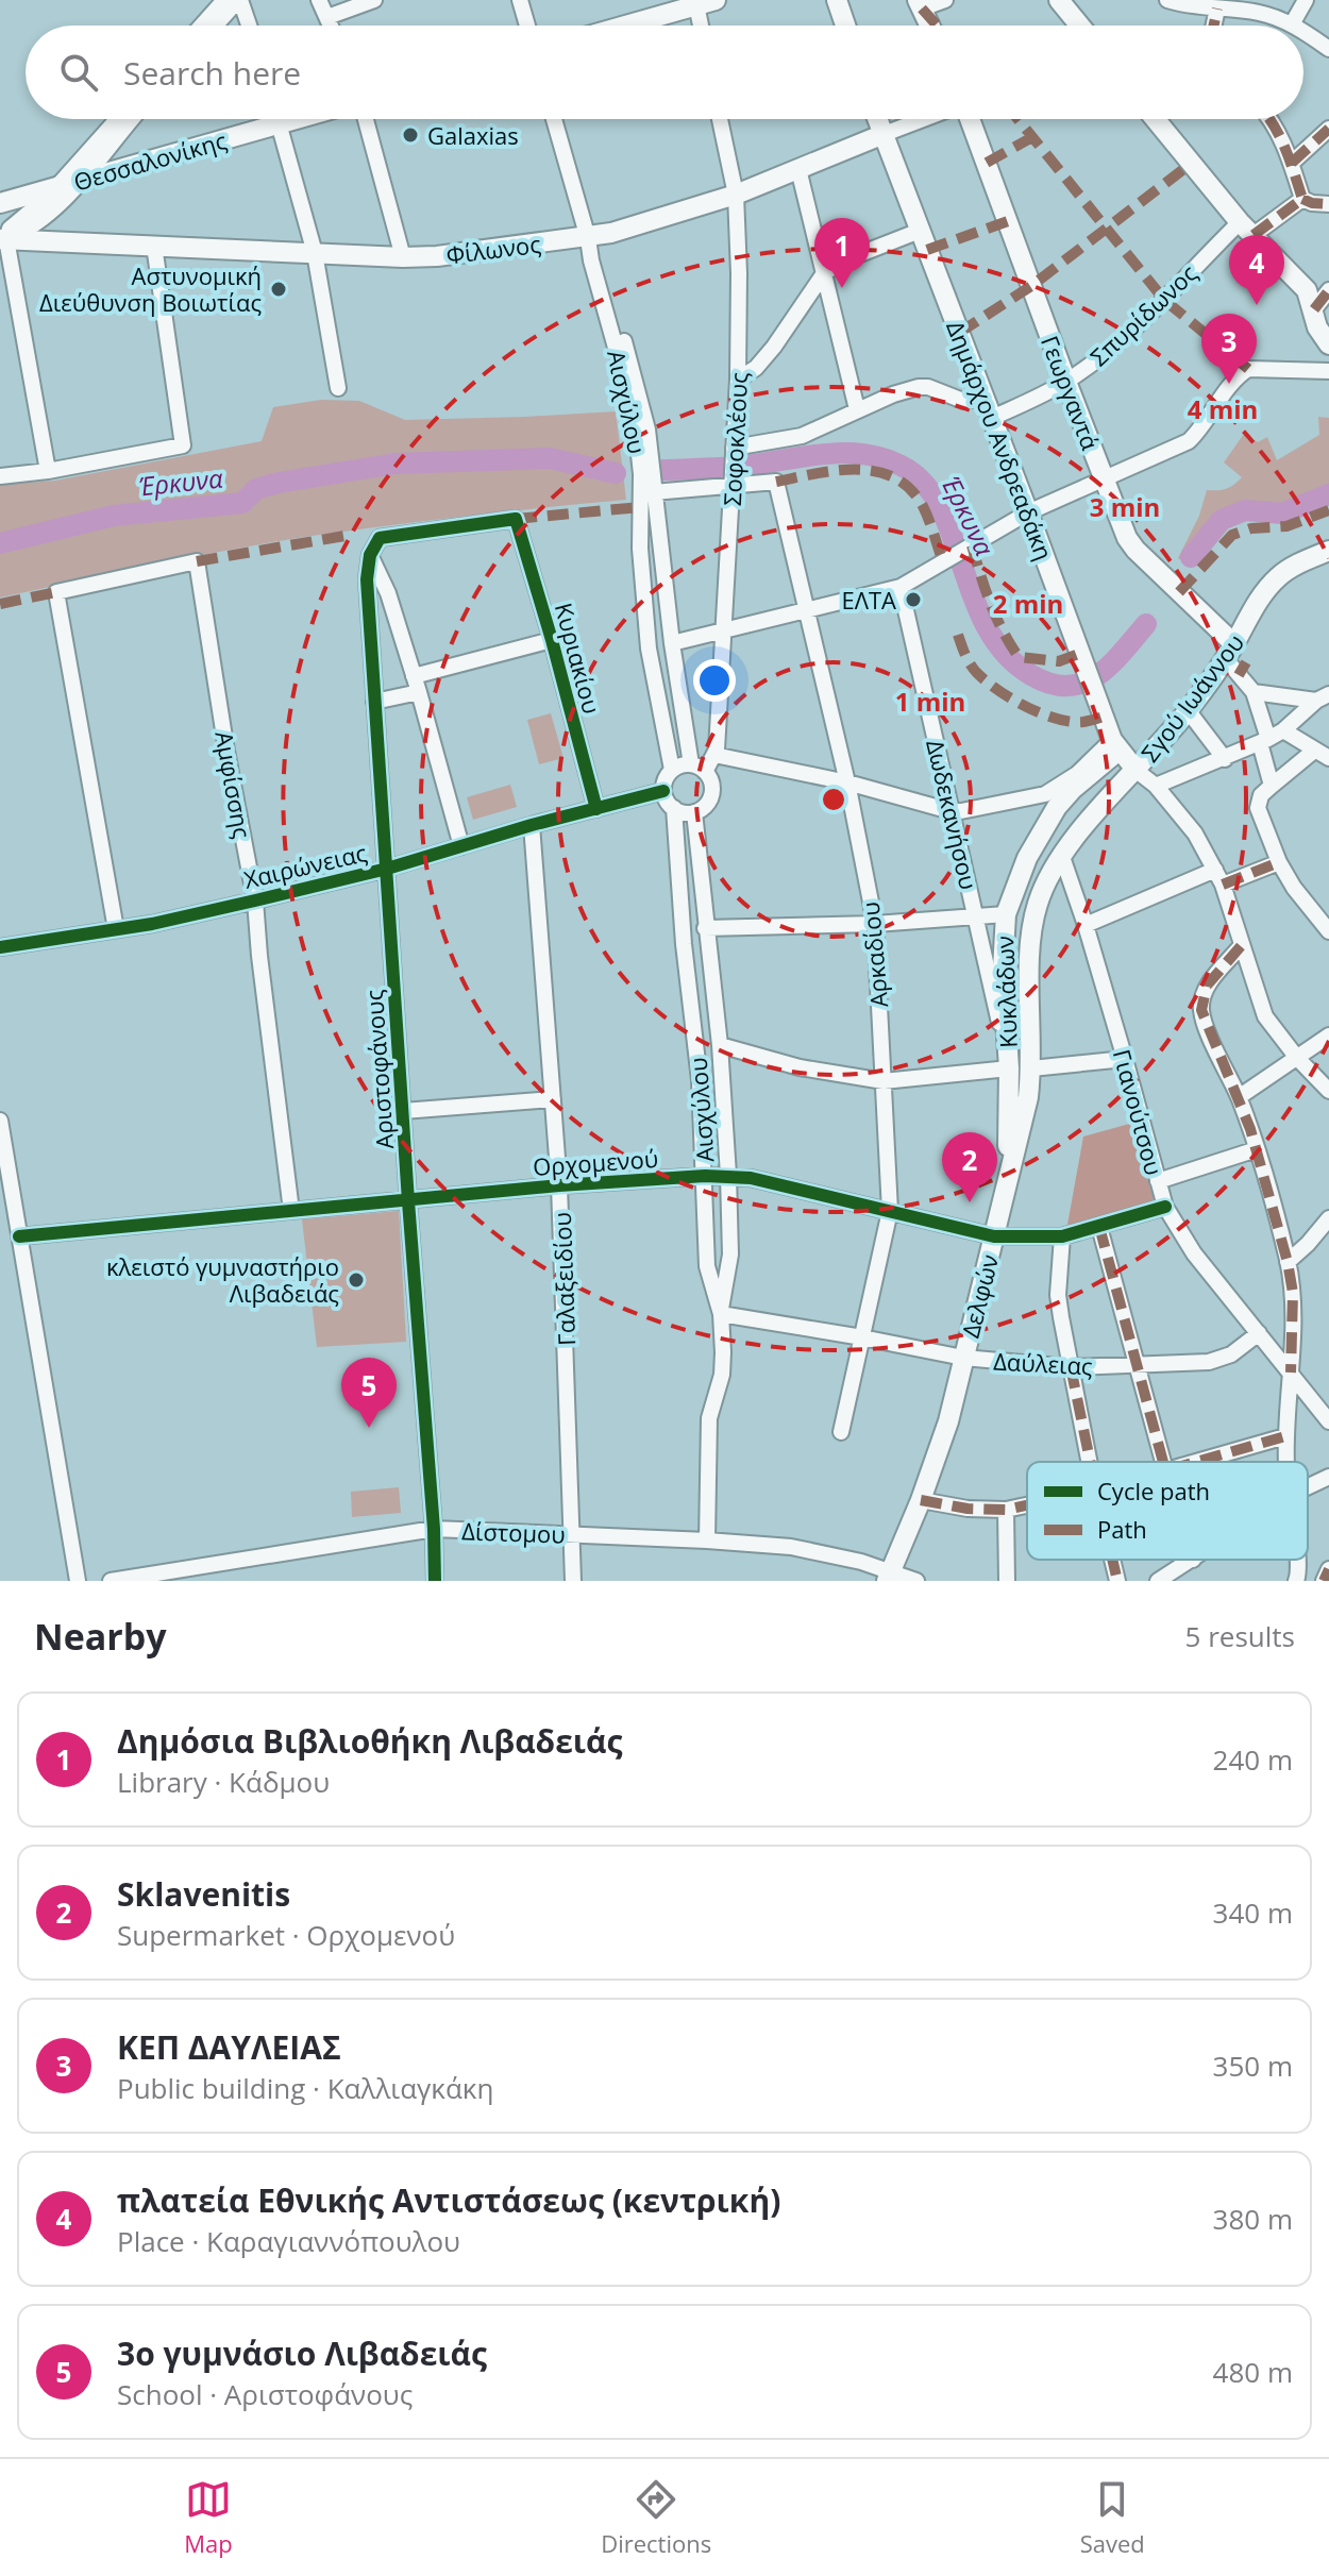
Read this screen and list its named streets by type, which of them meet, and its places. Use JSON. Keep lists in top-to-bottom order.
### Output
{
  "streets": {
    "main road": [
      "Θεσσαλονίκης",
      "Φίλωνος",
      "Γεωργαντά",
      "Δημάρχου Ανδρεαδάκη",
      "Σγού Ιωάννου",
      "Κυκλάδων",
      "Δελφών"
    ],
    "street": [
      "Σπυρίδωνος",
      "Αισχύλου",
      "Σοφοκλέους",
      "Κυριακίου",
      "Αμφίσσης",
      "Δωδεκανήσου",
      "Χαιρώνειας",
      "Αρκαδίου",
      "Αριστοφάνους",
      "Γιανούτσου",
      "Ορχομενού",
      "Γαλαξειδίου",
      "Δαύλειας",
      "Δίστομου"
    ]
  },
  "crossings": [
    ["Φίλωνος", "Αισχύλου"],
    ["Φίλωνος", "Σοφοκλέους"],
    ["Φίλωνος", "Δημάρχου Ανδρεαδάκη"],
    ["Σπυρίδωνος", "Γεωργαντά"],
    ["Σπυρίδωνος", "Δημάρχου Ανδρεαδάκη"],
    ["Γεωργαντά", "Σγού Ιωάννου"],
    ["Αισχύλου", "Χαιρώνειας"],
    ["Αισχύλου", "Ορχομενού"],
    ["Αισχύλου", "Δαύλειας"],
    ["Σοφοκλέους", "Αρκαδίου"],
    ["Δημάρχου Ανδρεαδάκη", "Σγού Ιωάννου"],
    ["Δημάρχου Ανδρεαδάκη", "Κυκλάδων"],
    ["Κυριακίου", "Χαιρώνειας"],
    ["Κυριακίου", "Αριστοφάνους"],
    ["Σγού Ιωάννου", "Γιανούτσου"],
    ["Σγού Ιωάννου", "Δελφών"],
    ["Αμφίσσης", "Χαιρώνειας"],
    ["Αμφίσσης", "Ορχομενού"],
    ["Δωδεκανήσου", "Κυκλάδων"],
    ["Χαιρώνειας", "Αριστοφάνους"],
    ["Χαιρώνειας", "Γαλαξειδίου"],
    ["Αρκαδίου", "Ορχομενού"],
    ["Αρκαδίου", "Δαύλειας"],
    ["Αριστοφάνους", "Ορχομενού"],
    ["Αριστοφάνους", "Δίστομου"],
    ["Γιανούτσου", "Ορχομενού"],
    ["Γιανούτσου", "Δελφών"],
    ["Γιανούτσου", "Δαύλειας"],
    ["Ορχομενού", "Γαλαξειδίου"],
    ["Ορχομενού", "Δελφών"],
    ["Γαλαξειδίου", "Δίστομου"],
    ["Δελφών", "Δαύλειας"],
    ["Δελφών", "Δίστομου"]
  ],
  "water": ["Έρκυνα"],
  "places": [
    "Galaxias",
    "Αστυνομική Διεύθυνση Βοιωτίας",
    "ΕΛΤΑ",
    "κλειστό γυμναστήριο Λιβαδειάς"
  ],
  "legend": ["Cycle path", "Path"],
  "page": {
    "search": "Search here",
    "pins": [
      "1",
      "4",
      "3",
      "2",
      "5"
    ],
    "heading": ["Nearby", "5 results"],
    "list": [
      {
        "mark": "1",
        "name": "Δημόσια Βιβλιοθήκη Λιβαδειάς",
        "note": "Library · Κάδμου",
        "value": "240 m"
      },
      {
        "mark": "2",
        "name": "Sklavenitis",
        "note": "Supermarket · Ορχομενού",
        "value": "340 m"
      },
      {
        "mark": "3",
        "name": "ΚΕΠ ΔΑΥΛΕΙΑΣ",
        "note": "Public building · Καλλιαγκάκη",
        "value": "350 m"
      },
      {
        "mark": "4",
        "name": "πλατεία Εθνικής Αντιστάσεως (κεντρική)",
        "note": "Place · Καραγιαννόπουλου",
        "value": "380 m"
      },
      {
        "mark": "5",
        "name": "3ο γυμνάσιο Λιβαδειάς",
        "note": "School · Αριστοφάνους",
        "value": "480 m"
      }
    ],
    "nav": ["Map", "Directions", "Saved"]
  },
  "rings": [
    "4 min",
    "3 min",
    "2 min",
    "1 min"
  ]
}
